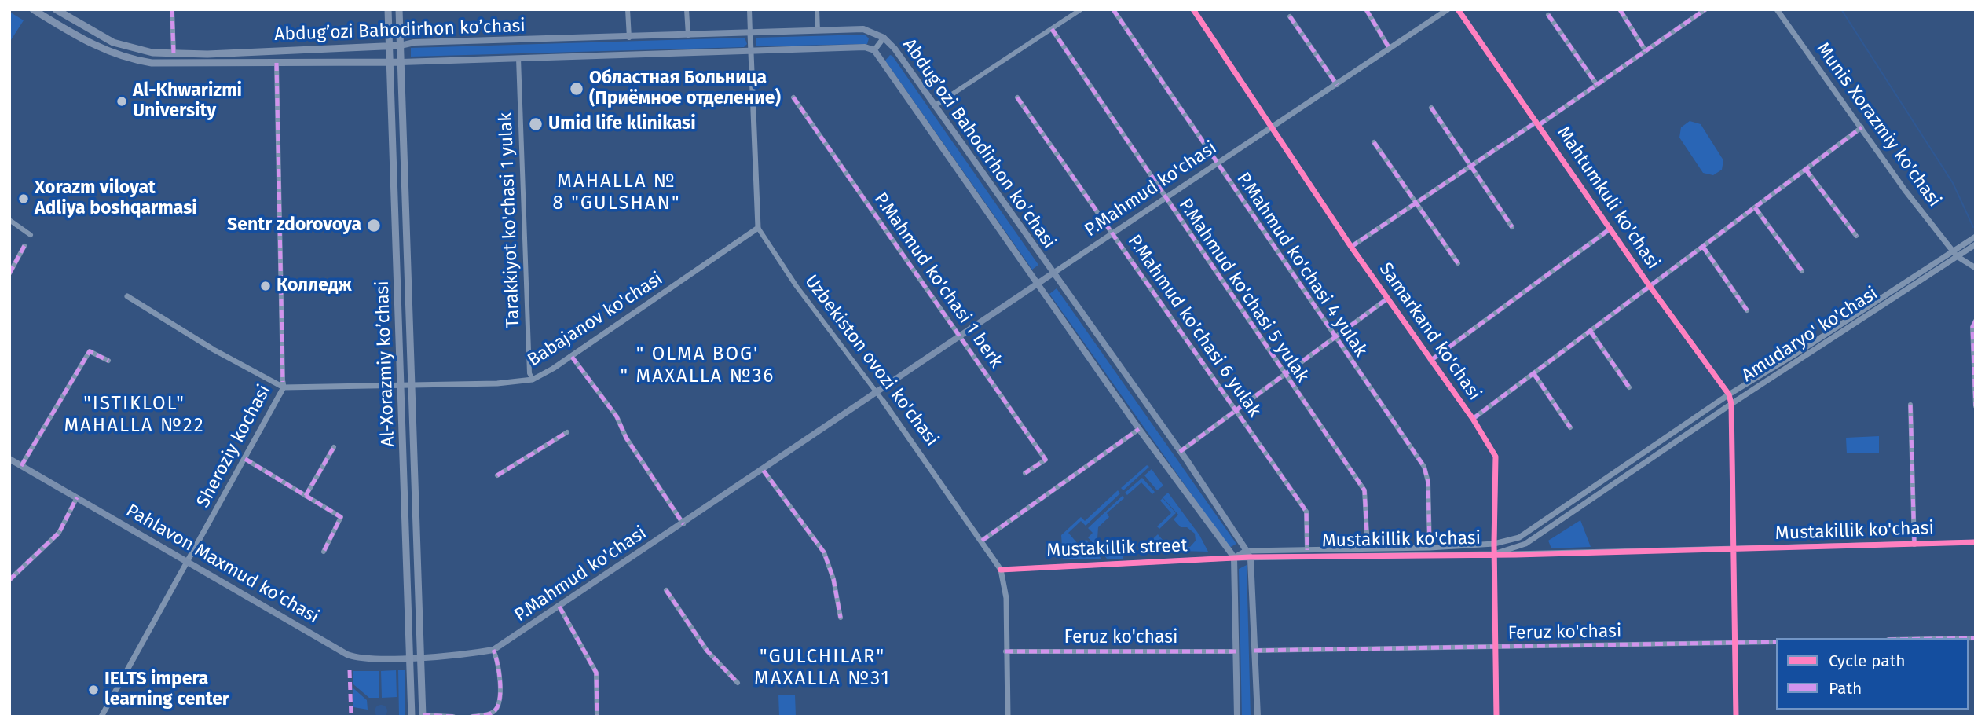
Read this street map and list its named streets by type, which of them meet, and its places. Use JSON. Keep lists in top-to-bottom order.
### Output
{
  "streets": {
    "main road": [
      "Abdug’ozi Bahodirhon ko’chasi",
      "P.Mahmud ko'chasi",
      "Al-Xorazmiy ko’chasi",
      "Pahlavon Maxmud ko'chasi"
    ],
    "street": [
      "Munis Xorazmiy ko'chasi",
      "Mahtumkuli ko'chasi",
      "Tarakkiyot ko'chasi 1 yulak",
      "P.Mahmud ko'chasi 4 yulak",
      "P.Mahmud ko'chasi 1 berk",
      "P.Mahmud ko'chasi 5 yulak",
      "Babajanov ko'chasi",
      "P.Mahmud ko'chasi 6 yulak",
      "Samarkand ko'chasi",
      "Amudaryo' ko'chasi",
      "Uzbekiston ovozi ko'chasi",
      "Sheroziy kochasi",
      "Mustakillik ko'chasi",
      "Mustakillik street",
      "Feruz ko'chasi"
    ]
  },
  "crossings": [
    ["Abdug’ozi Bahodirhon ko’chasi", "P.Mahmud ko'chasi"],
    ["Abdug’ozi Bahodirhon ko’chasi", "Tarakkiyot ko'chasi 1 yulak"],
    ["Abdug’ozi Bahodirhon ko’chasi", "Al-Xorazmiy ko’chasi"],
    ["Abdug’ozi Bahodirhon ko’chasi", "Sheroziy kochasi"],
    ["Abdug’ozi Bahodirhon ko’chasi", "Mustakillik ko'chasi"],
    ["Abdug’ozi Bahodirhon ko’chasi", "Mustakillik street"],
    ["Munis Xorazmiy ko'chasi", "Amudaryo' ko'chasi"],
    ["P.Mahmud ko'chasi", "P.Mahmud ko'chasi 4 yulak"],
    ["P.Mahmud ko'chasi", "P.Mahmud ko'chasi 1 berk"],
    ["P.Mahmud ko'chasi", "P.Mahmud ko'chasi 5 yulak"],
    ["P.Mahmud ko'chasi", "P.Mahmud ko'chasi 6 yulak"],
    ["P.Mahmud ko'chasi", "Samarkand ko'chasi"],
    ["P.Mahmud ko'chasi", "Uzbekiston ovozi ko'chasi"],
    ["P.Mahmud ko'chasi", "Pahlavon Maxmud ko'chasi"],
    ["Mahtumkuli ko'chasi", "Amudaryo' ko'chasi"],
    ["Tarakkiyot ko'chasi 1 yulak", "Babajanov ko'chasi"],
    ["P.Mahmud ko'chasi 4 yulak", "Mustakillik ko'chasi"],
    ["P.Mahmud ko'chasi 5 yulak", "Mustakillik ko'chasi"],
    ["Babajanov ko'chasi", "Uzbekiston ovozi ko'chasi"],
    ["Babajanov ko'chasi", "Al-Xorazmiy ko’chasi"],
    ["Babajanov ko'chasi", "Sheroziy kochasi"],
    ["P.Mahmud ko'chasi 6 yulak", "Mustakillik ko'chasi"],
    ["Samarkand ko'chasi", "Amudaryo' ko'chasi"],
    ["Samarkand ko'chasi", "Mustakillik ko'chasi"],
    ["Samarkand ko'chasi", "Feruz ko'chasi"],
    ["Amudaryo' ko'chasi", "Mustakillik ko'chasi"],
    ["Uzbekiston ovozi ko'chasi", "Mustakillik street"],
    ["Uzbekiston ovozi ko'chasi", "Feruz ko'chasi"],
    ["Al-Xorazmiy ko’chasi", "Pahlavon Maxmud ko'chasi"],
    ["Sheroziy kochasi", "Pahlavon Maxmud ko'chasi"]
  ],
  "districts": [
    "MAHALLA № 8 \"GULSHAN\"",
    "\" OLMA BOG' \" MAXALLA №36",
    "\"ISTIKLOL\" MAHALLA №22",
    "\"GULCHILAR\" MAXALLA №31"
  ],
  "places": [
    "Областная Больница (Приёмное отделение)",
    "Al-Khwarizmi University",
    "Umid life klinikasi",
    "Xorazm viloyat Adliya boshqarmasi",
    "Sentr zdorovoya",
    "Колледж",
    "IELTS impera learning center"
  ],
  "legend": ["Cycle path", "Path"]
}
